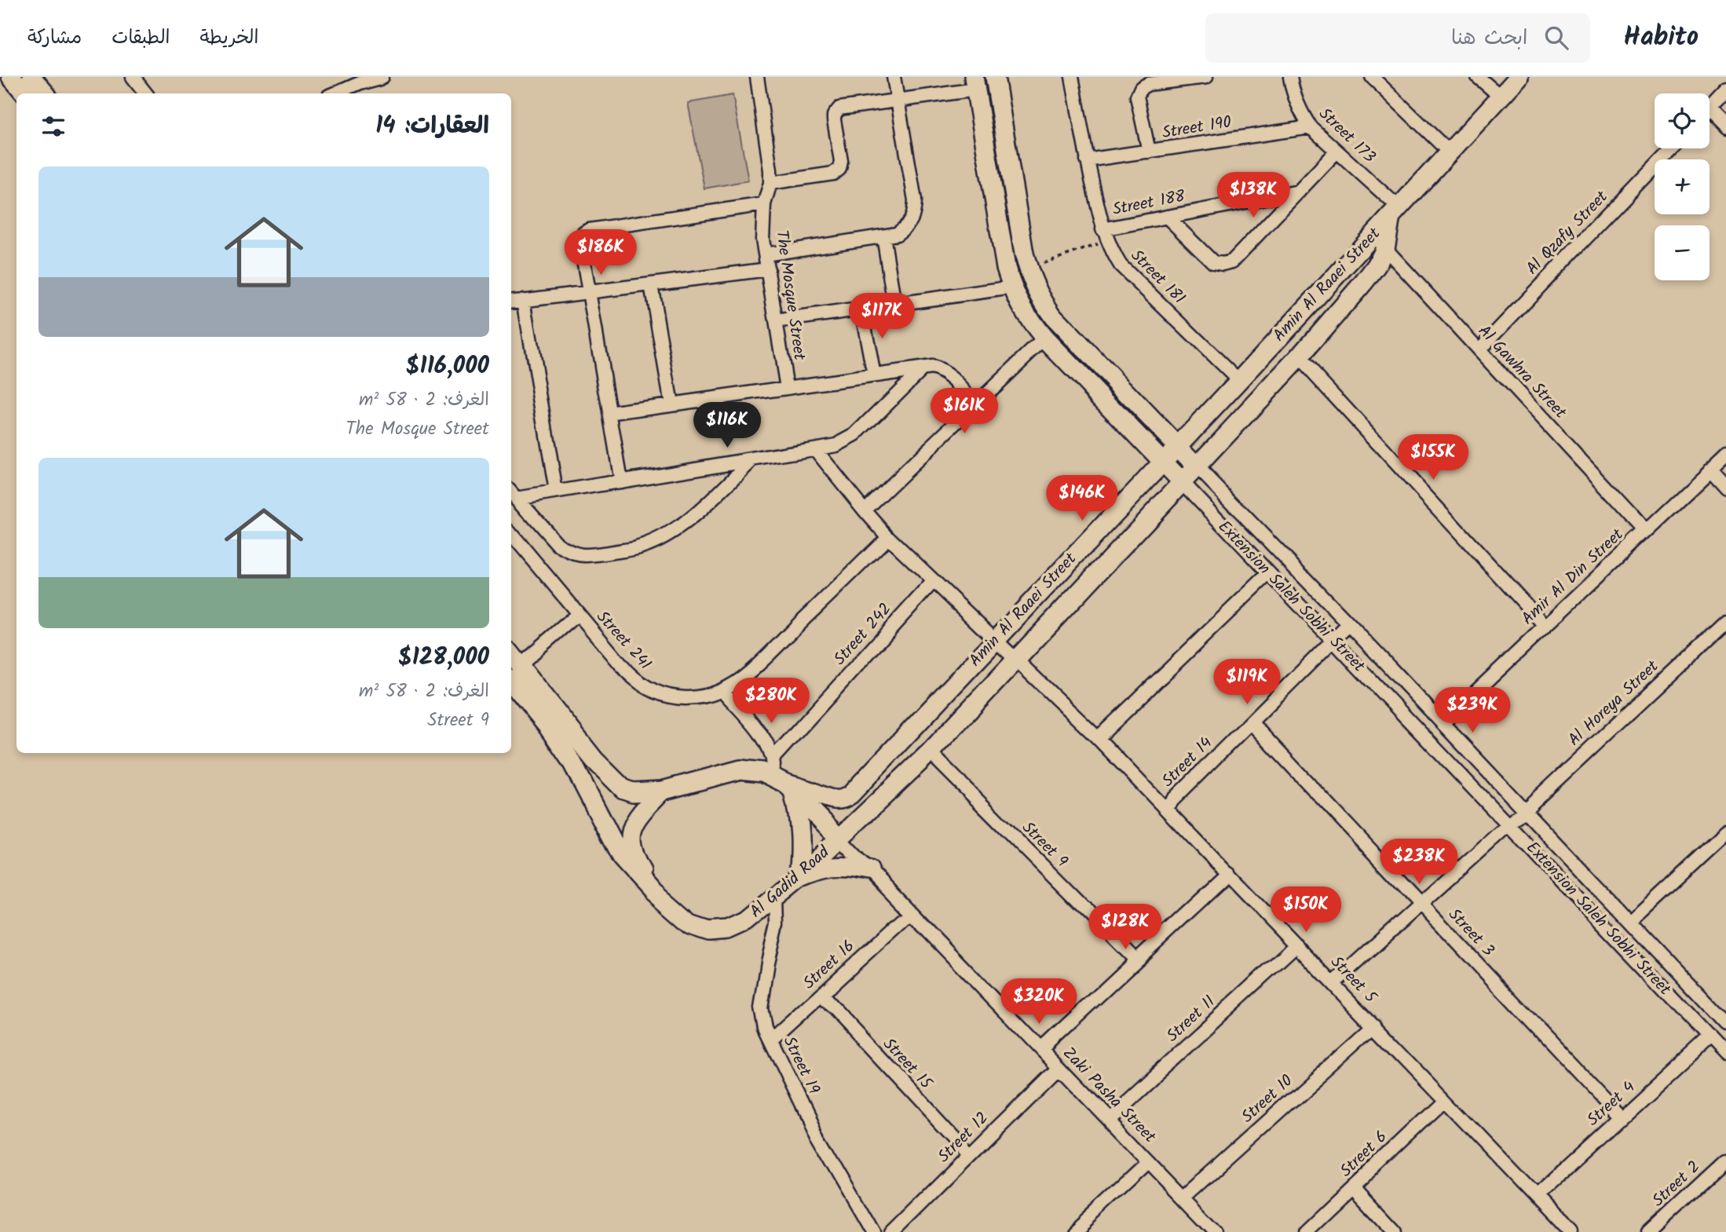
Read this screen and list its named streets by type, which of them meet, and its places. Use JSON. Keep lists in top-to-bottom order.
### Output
{
  "streets": {
    "street": [
      "Street 190",
      "Street 173",
      "Street 188",
      "Al Qzafy Street",
      "Street 181",
      "Amin Al Raaei Street",
      "The Mosque Street",
      "Al Gawhra Street",
      "Amir Al Din Street",
      "Extension Saleh Sobhi Street",
      "Street 242",
      "Street 241",
      "Al Horeya Street",
      "Street 14",
      "Street 9",
      "Al Gadid Road",
      "Street 3",
      "Street 16",
      "Street 5",
      "Street 11",
      "Street 15",
      "Street 19",
      "Zaki Pasha Street",
      "Street 10",
      "Street 4",
      "Street 12",
      "Street 6",
      "Street 2"
    ]
  },
  "crossings": [
    ["Street 190", "Street 173"],
    ["Street 190", "Street 181"],
    ["Street 173", "Amin Al Raaei Street"],
    ["Street 188", "Street 181"],
    ["Al Qzafy Street", "Al Gawhra Street"],
    ["Street 181", "Amin Al Raaei Street"],
    ["Amin Al Raaei Street", "Al Gawhra Street"],
    ["Amin Al Raaei Street", "Extension Saleh Sobhi Street"],
    ["Amin Al Raaei Street", "Street 242"],
    ["Amin Al Raaei Street", "Street 9"],
    ["Amin Al Raaei Street", "Al Gadid Road"],
    ["Amin Al Raaei Street", "Street 5"],
    ["Amin Al Raaei Street", "Street 19"],
    ["Amin Al Raaei Street", "Zaki Pasha Street"],
    ["Al Gawhra Street", "Amir Al Din Street"],
    ["Amir Al Din Street", "Extension Saleh Sobhi Street"],
    ["Extension Saleh Sobhi Street", "Al Horeya Street"],
    ["Extension Saleh Sobhi Street", "Street 14"],
    ["Extension Saleh Sobhi Street", "Street 4"],
    ["Street 242", "Al Gadid Road"],
    ["Street 242", "Street 5"],
    ["Street 242", "Street 19"],
    ["Street 241", "Street 5"],
    ["Street 14", "Street 3"],
    ["Street 14", "Street 5"],
    ["Al Gadid Road", "Street 19"],
    ["Al Gadid Road", "Zaki Pasha Street"],
    ["Street 3", "Street 4"],
    ["Street 16", "Street 15"],
    ["Street 16", "Street 19"],
    ["Street 16", "Zaki Pasha Street"],
    ["Street 5", "Street 11"],
    ["Street 5", "Street 10"],
    ["Street 5", "Street 4"],
    ["Street 5", "Street 6"],
    ["Street 11", "Zaki Pasha Street"],
    ["Street 15", "Street 12"],
    ["Zaki Pasha Street", "Street 10"],
    ["Zaki Pasha Street", "Street 12"]
  ],
  "page": {
    "header": "Habito",
    "search": "ابحث هنا",
    "nav": ["الخريطة", "الطبقات", "مشاركة"],
    "map_buttons": ["+", "−"],
    "heading": "العقارات: 14",
    "list": [
      {
        "name": "$116,000",
        "note": "الغرف: 2 · 58 m² · The Mosque Street"
      },
      {
        "name": "$128,000",
        "note": "الغرف: 2 · 58 m² · Street 9"
      }
    ],
    "price": [
      "$138K",
      "$186K",
      "$117K",
      "$161K",
      "$116K",
      "$155K",
      "$146K",
      "$119K",
      "$280K",
      "$239K",
      "$238K",
      "$150K",
      "$128K",
      "$320K"
    ]
  }
}
